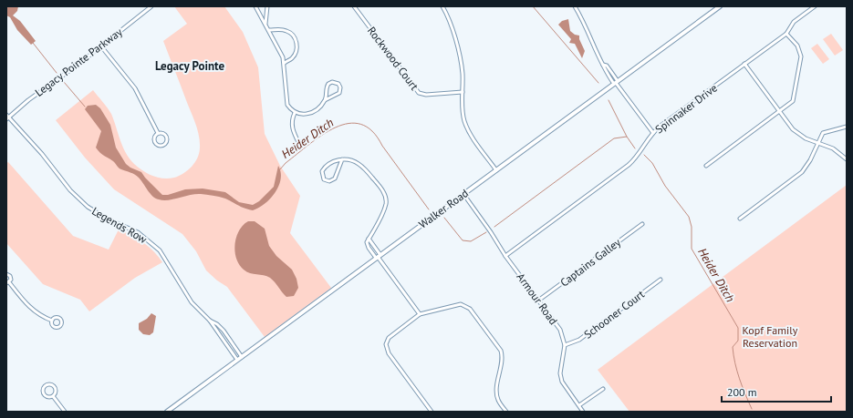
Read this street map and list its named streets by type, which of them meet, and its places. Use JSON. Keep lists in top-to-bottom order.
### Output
{
  "streets": {
    "street": [
      "Rockwood Court",
      "Legacy Pointe Parkway",
      "Spinnaker Drive",
      "Walker Road",
      "Legends Row",
      "Captains Galley",
      "Armour Road",
      "Schooner Court"
    ]
  },
  "crossings": [
    ["Legacy Pointe Parkway", "Legends Row"],
    ["Spinnaker Drive", "Armour Road"],
    ["Walker Road", "Legends Row"],
    ["Walker Road", "Armour Road"],
    ["Captains Galley", "Armour Road"],
    ["Armour Road", "Schooner Court"]
  ],
  "districts": ["Legacy Pointe"],
  "water": ["Heider Ditch"],
  "parks": ["Kopf Family Reservation"],
  "scale_bar": "200 m"
}
